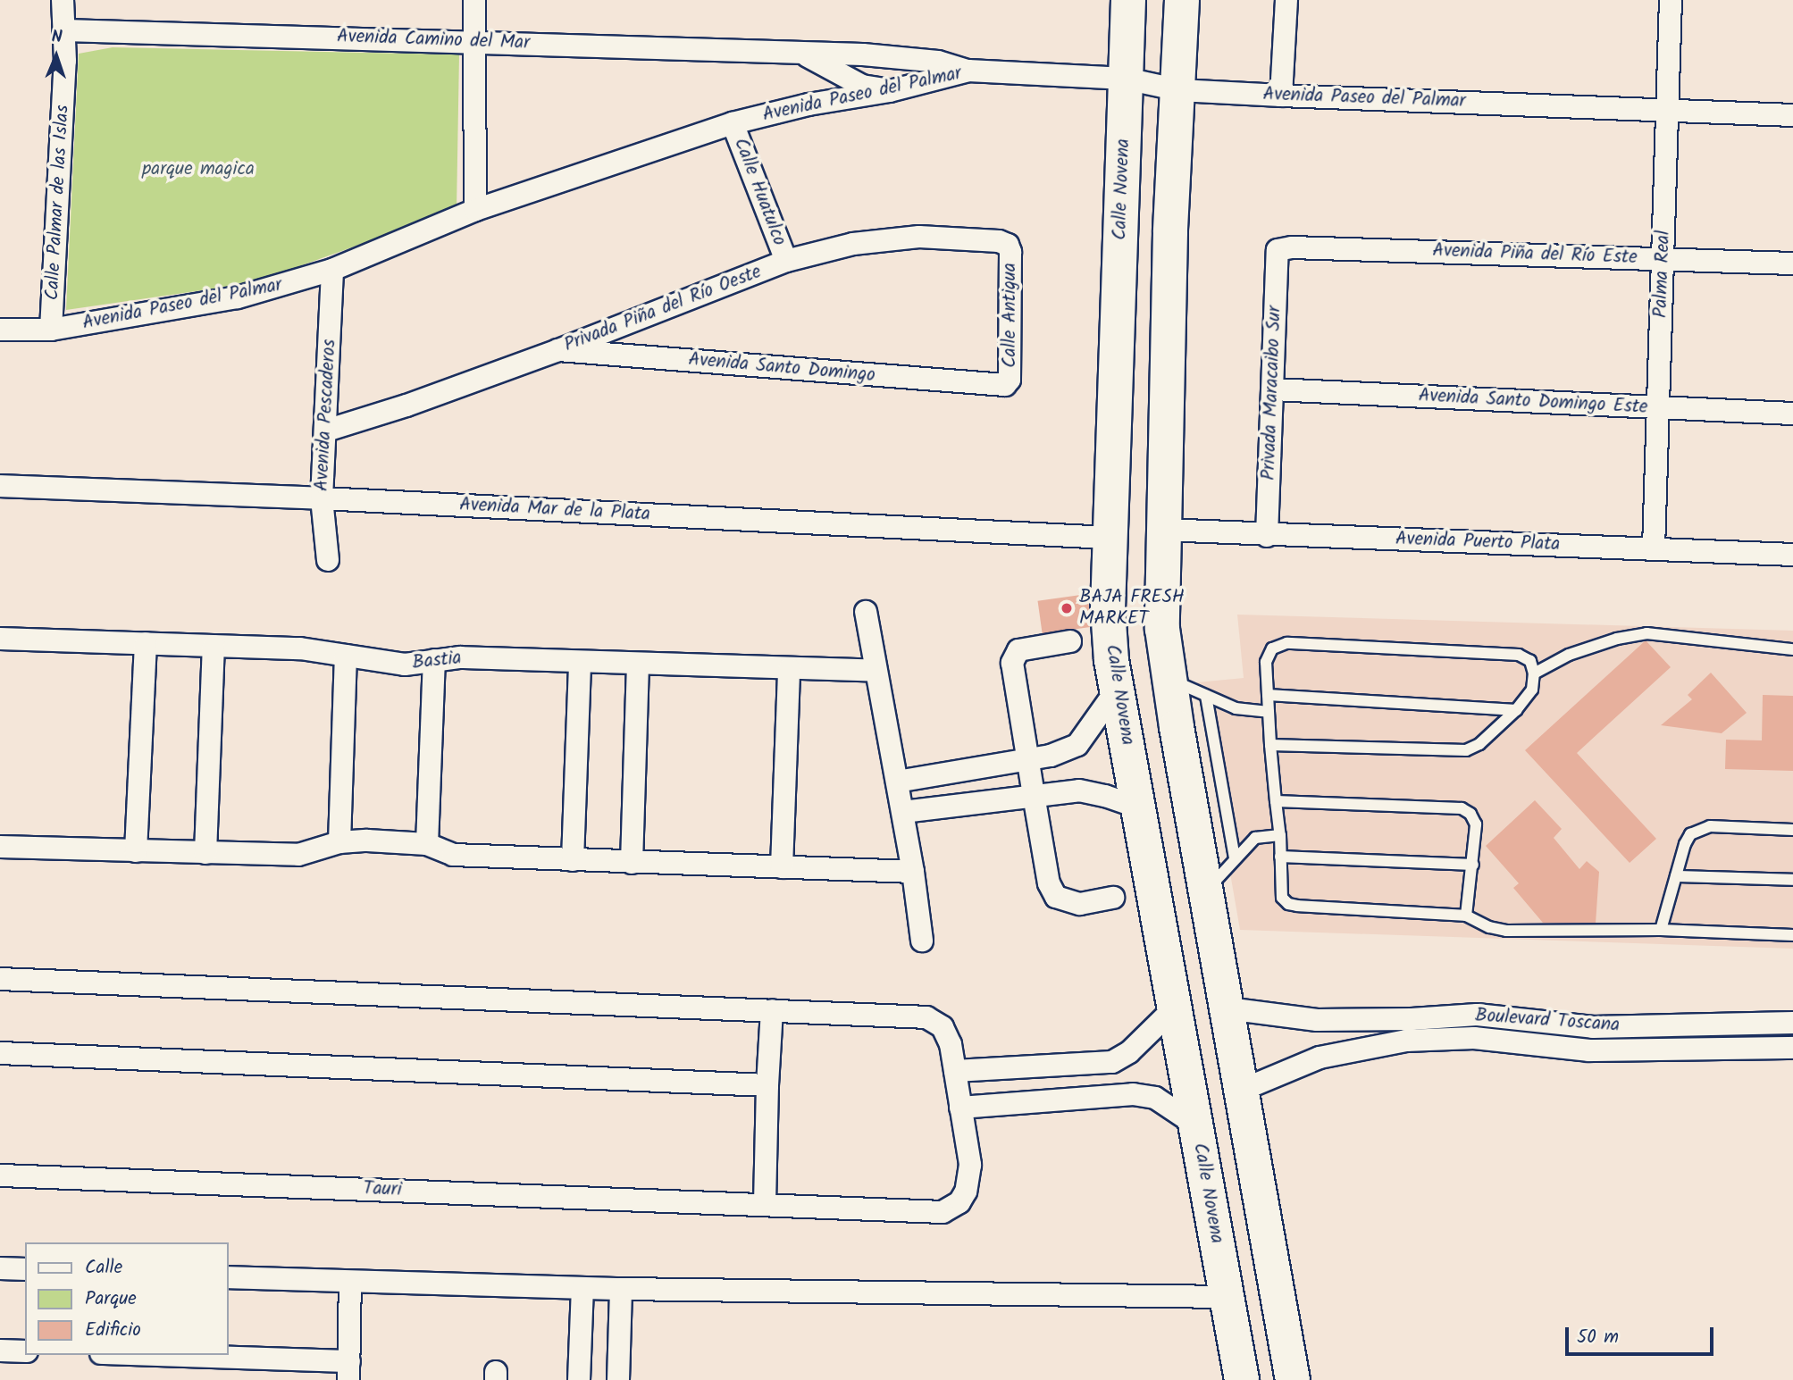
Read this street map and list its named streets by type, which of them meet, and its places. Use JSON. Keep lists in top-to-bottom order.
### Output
{
  "streets": {
    "main road": ["Calle Novena"],
    "street": [
      "Avenida Camino del Mar",
      "Avenida Paseo del Palmar",
      "Calle Huatulco",
      "Calle Palmar de las Islas",
      "Avenida Piña del Río Este",
      "Palma Real",
      "Privada Piña del Río Oeste",
      "Calle Antigua",
      "Avenida Santo Domingo",
      "Privada Maracaibo Sur",
      "Avenida Santo Domingo Este",
      "Avenida Pescaderos",
      "Avenida Mar de la Plata",
      "Avenida Puerto Plata",
      "Bastia",
      "Boulevard Toscana",
      "Tauri"
    ]
  },
  "crossings": [
    ["Avenida Camino del Mar", "Avenida Paseo del Palmar"],
    ["Avenida Camino del Mar", "Calle Palmar de las Islas"],
    ["Avenida Paseo del Palmar", "Calle Novena"],
    ["Avenida Paseo del Palmar", "Calle Huatulco"],
    ["Avenida Paseo del Palmar", "Calle Palmar de las Islas"],
    ["Avenida Paseo del Palmar", "Palma Real"],
    ["Avenida Paseo del Palmar", "Avenida Pescaderos"],
    ["Calle Novena", "Avenida Mar de la Plata"],
    ["Calle Huatulco", "Privada Piña del Río Oeste"],
    ["Avenida Piña del Río Este", "Palma Real"],
    ["Avenida Piña del Río Este", "Privada Maracaibo Sur"],
    ["Palma Real", "Avenida Santo Domingo Este"],
    ["Palma Real", "Avenida Puerto Plata"],
    ["Privada Piña del Río Oeste", "Calle Antigua"],
    ["Privada Piña del Río Oeste", "Avenida Santo Domingo"],
    ["Privada Piña del Río Oeste", "Avenida Pescaderos"],
    ["Calle Antigua", "Avenida Santo Domingo"],
    ["Privada Maracaibo Sur", "Avenida Santo Domingo Este"],
    ["Privada Maracaibo Sur", "Avenida Puerto Plata"],
    ["Avenida Pescaderos", "Avenida Mar de la Plata"]
  ],
  "parks": ["parque magica"],
  "places": ["BAJA FRESH MARKET"],
  "legend": ["Calle", "Parque", "Edificio"],
  "scale_bar": "50 m",
  "north": "top"
}
